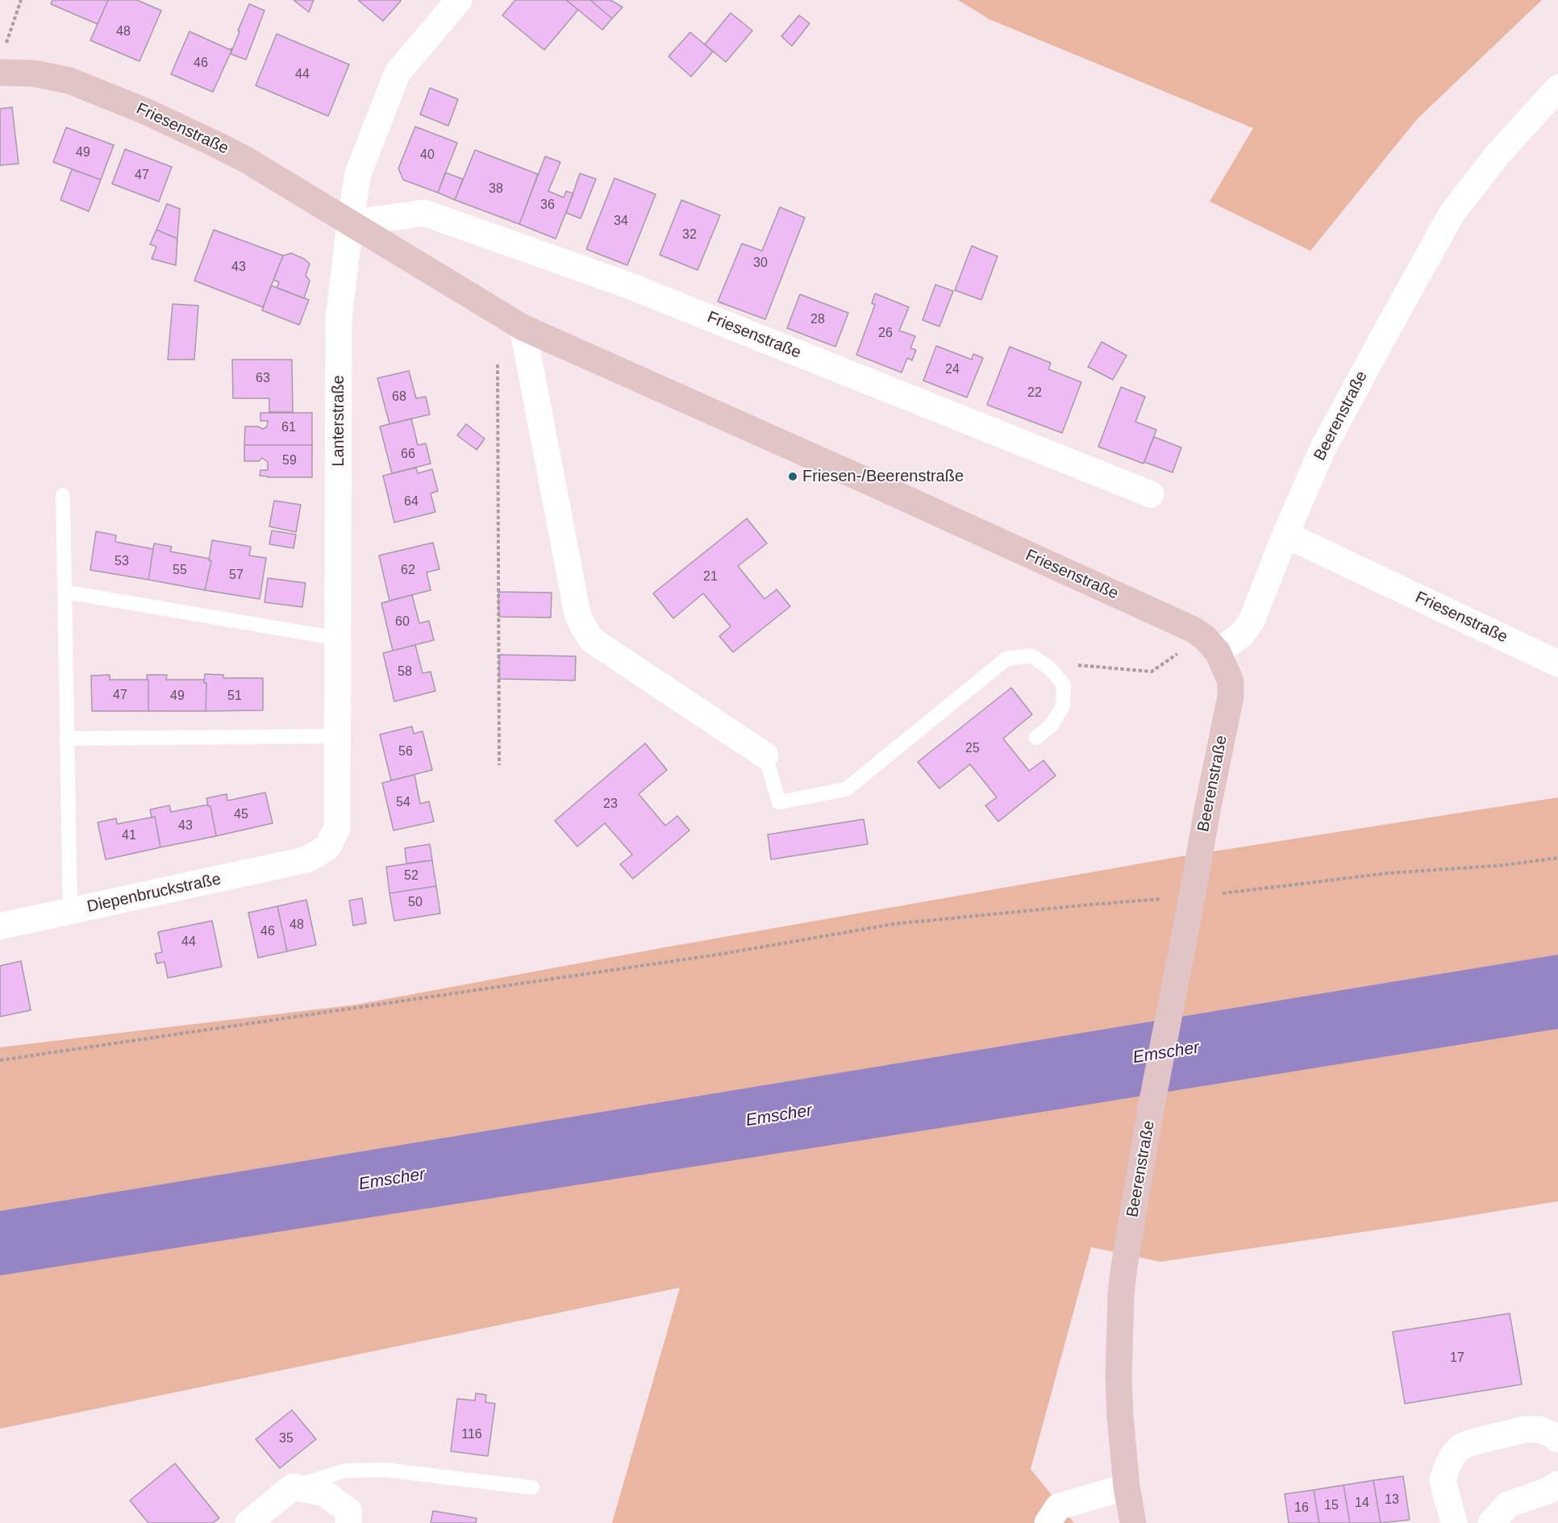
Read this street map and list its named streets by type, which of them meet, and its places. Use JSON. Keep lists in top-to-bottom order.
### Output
{
  "streets": {
    "main road": ["Friesenstraße", "Beerenstraße"],
    "street": ["Lanterstraße", "Diepenbruckstraße"]
  },
  "crossings": [
    ["Friesenstraße", "Beerenstraße"],
    ["Friesenstraße", "Lanterstraße"],
    ["Lanterstraße", "Diepenbruckstraße"]
  ],
  "water": ["Emscher"],
  "places": ["Friesen-/Beerenstraße"],
  "house_numbers": [
    "48",
    "46",
    "44",
    "49",
    "40",
    "47",
    "38",
    "36",
    "34",
    "32",
    "30",
    "43",
    "28",
    "26",
    "24",
    "63",
    "22",
    "68",
    "61",
    "66",
    "59",
    "64",
    "53",
    "55",
    "62",
    "57",
    "21",
    "60",
    "58",
    "47",
    "49",
    "51",
    "25",
    "56",
    "54",
    "23",
    "45",
    "43",
    "41",
    "52",
    "50",
    "48",
    "46",
    "44",
    "17",
    "116",
    "35",
    "13",
    "14",
    "15",
    "16"
  ]
}
